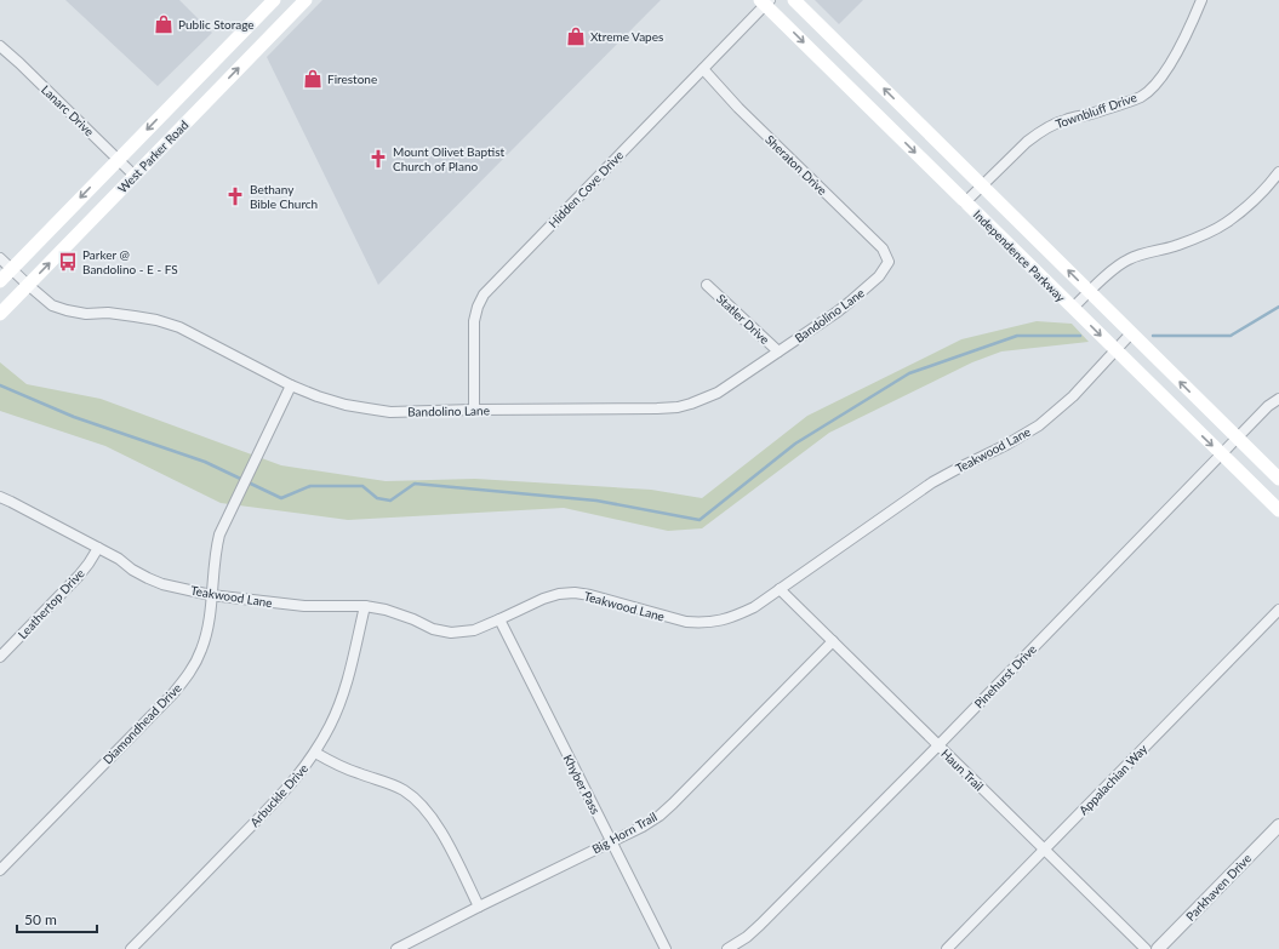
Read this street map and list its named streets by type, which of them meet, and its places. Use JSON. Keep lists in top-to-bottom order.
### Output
{
  "streets": {
    "main road": ["West Parker Road", "Independence Parkway"],
    "street": [
      "Lanarc Drive",
      "Townbluff Drive",
      "Sheraton Drive",
      "Hidden Cove Drive",
      "Bandolino Lane",
      "Statler Drive",
      "Teakwood Lane",
      "Leathertop Drive",
      "Pinehurst Drive",
      "Diamondhead Drive",
      "Haun Trail",
      "Appalachian Way",
      "Khyber Pass",
      "Arbuckle Drive",
      "Big Horn Trail",
      "Parkhaven Drive"
    ]
  },
  "crossings": [
    ["Lanarc Drive", "West Parker Road"],
    ["Townbluff Drive", "Independence Parkway"],
    ["West Parker Road", "Bandolino Lane"],
    ["Sheraton Drive", "Hidden Cove Drive"],
    ["Sheraton Drive", "Bandolino Lane"],
    ["Hidden Cove Drive", "Independence Parkway"],
    ["Hidden Cove Drive", "Bandolino Lane"],
    ["Independence Parkway", "Teakwood Lane"],
    ["Independence Parkway", "Pinehurst Drive"],
    ["Bandolino Lane", "Statler Drive"],
    ["Bandolino Lane", "Diamondhead Drive"],
    ["Teakwood Lane", "Leathertop Drive"],
    ["Teakwood Lane", "Diamondhead Drive"],
    ["Teakwood Lane", "Haun Trail"],
    ["Teakwood Lane", "Khyber Pass"],
    ["Teakwood Lane", "Arbuckle Drive"],
    ["Pinehurst Drive", "Haun Trail"],
    ["Haun Trail", "Appalachian Way"],
    ["Haun Trail", "Big Horn Trail"],
    ["Khyber Pass", "Big Horn Trail"]
  ],
  "places": {
    "shop": ["Public Storage", "Xtreme Vapes", "Firestone"],
    "church": ["Mount Olivet Baptist Church of Plano", "Bethany Bible Church"],
    "bus stop": ["Parker @ Bandolino - E - FS"]
  },
  "scale_bar": "50 m"
}
